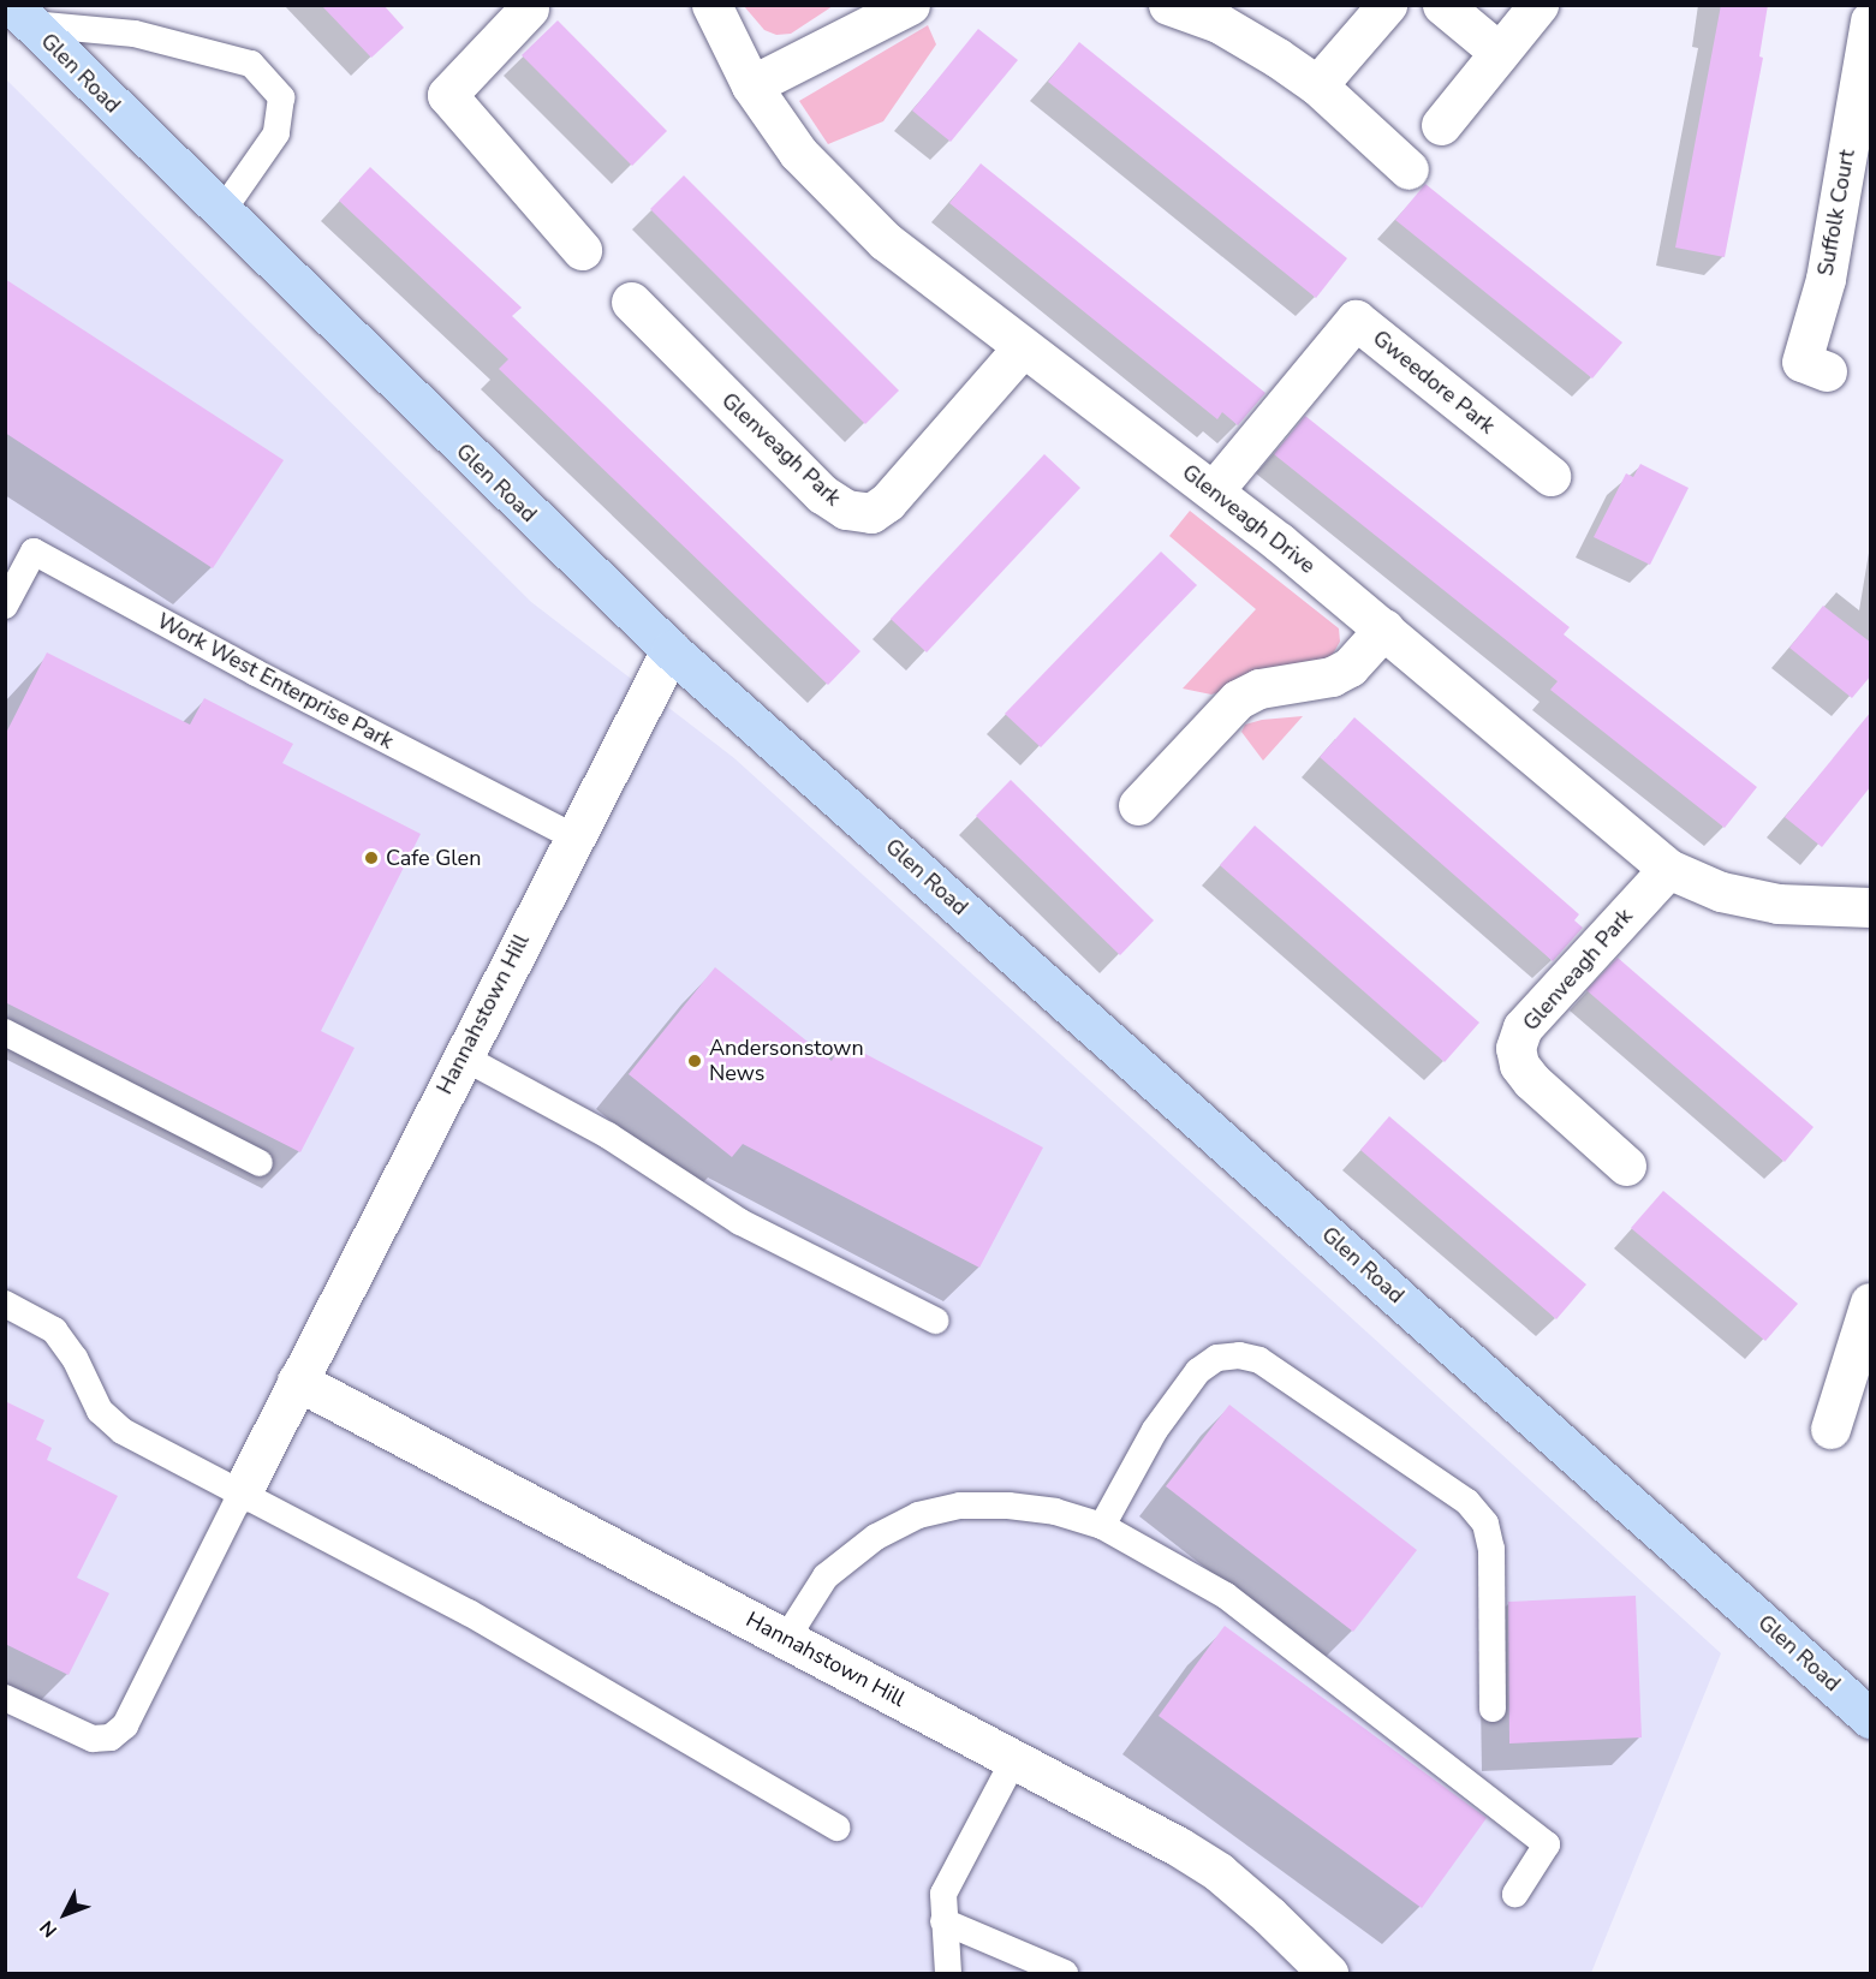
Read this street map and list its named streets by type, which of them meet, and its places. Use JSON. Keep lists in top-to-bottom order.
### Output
{
  "streets": {
    "main road": ["Glen Road"],
    "street": [
      "Suffolk Court",
      "Gweedore Park",
      "Glenveagh Park",
      "Glenveagh Drive",
      "Hannahstown Hill"
    ],
    "lane": ["Work West Enterprise Park"]
  },
  "crossings": [
    ["Glen Road", "Hannahstown Hill"],
    ["Gweedore Park", "Glenveagh Drive"],
    ["Glenveagh Park", "Glenveagh Drive"],
    ["Work West Enterprise Park", "Hannahstown Hill"]
  ],
  "places": ["Cafe Glen", "Andersonstown News"],
  "north": "bottom left"
}
